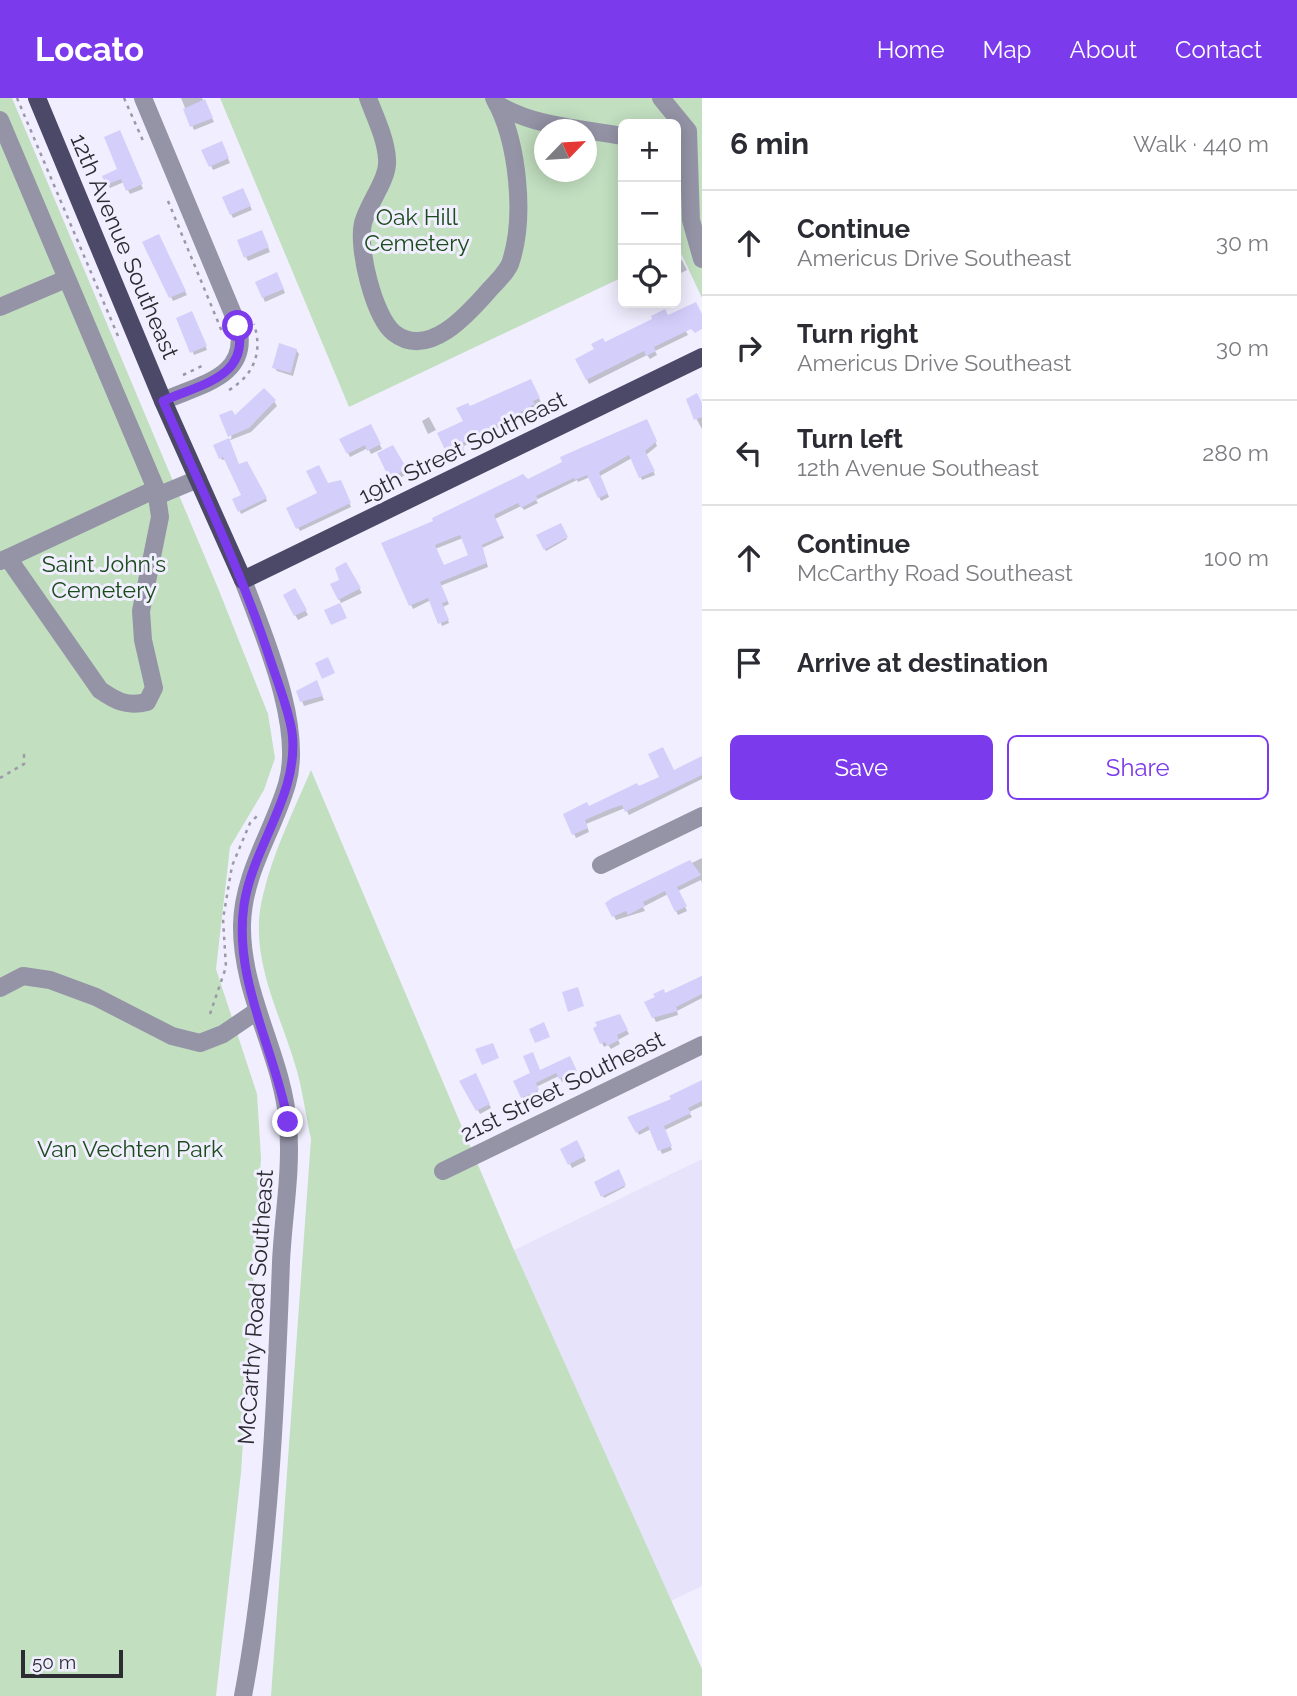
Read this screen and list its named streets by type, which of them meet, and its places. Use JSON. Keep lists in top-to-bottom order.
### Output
{
  "streets": {
    "main road": ["12th Avenue Southeast", "19th Street Southeast"],
    "street": ["21st Street Southeast", "McCarthy Road Southeast"]
  },
  "crossings": [
    ["12th Avenue Southeast", "19th Street Southeast"],
    ["12th Avenue Southeast", "McCarthy Road Southeast"]
  ],
  "parks": ["Oak Hill Cemetery", "Saint John's Cemetery", "Van Vechten Park"],
  "scale_bar": "50 m",
  "north": "top right",
  "page": {
    "header": "Locato",
    "nav": [
      "Home",
      "Map",
      "About",
      "Contact"
    ],
    "heading": ["6 min", "Walk · 440 m"],
    "map_buttons": ["+", "−"],
    "list": [
      ["Continue", "Americus Drive Southeast", "30 m"],
      ["Turn right", "Americus Drive Southeast", "30 m"],
      ["Turn left", "12th Avenue Southeast", "280 m"],
      ["Continue", "McCarthy Road Southeast", "100 m"],
      "Arrive at destination"
    ],
    "buttons": ["Save", "Share"],
    "scale": "50 m"
  }
}
